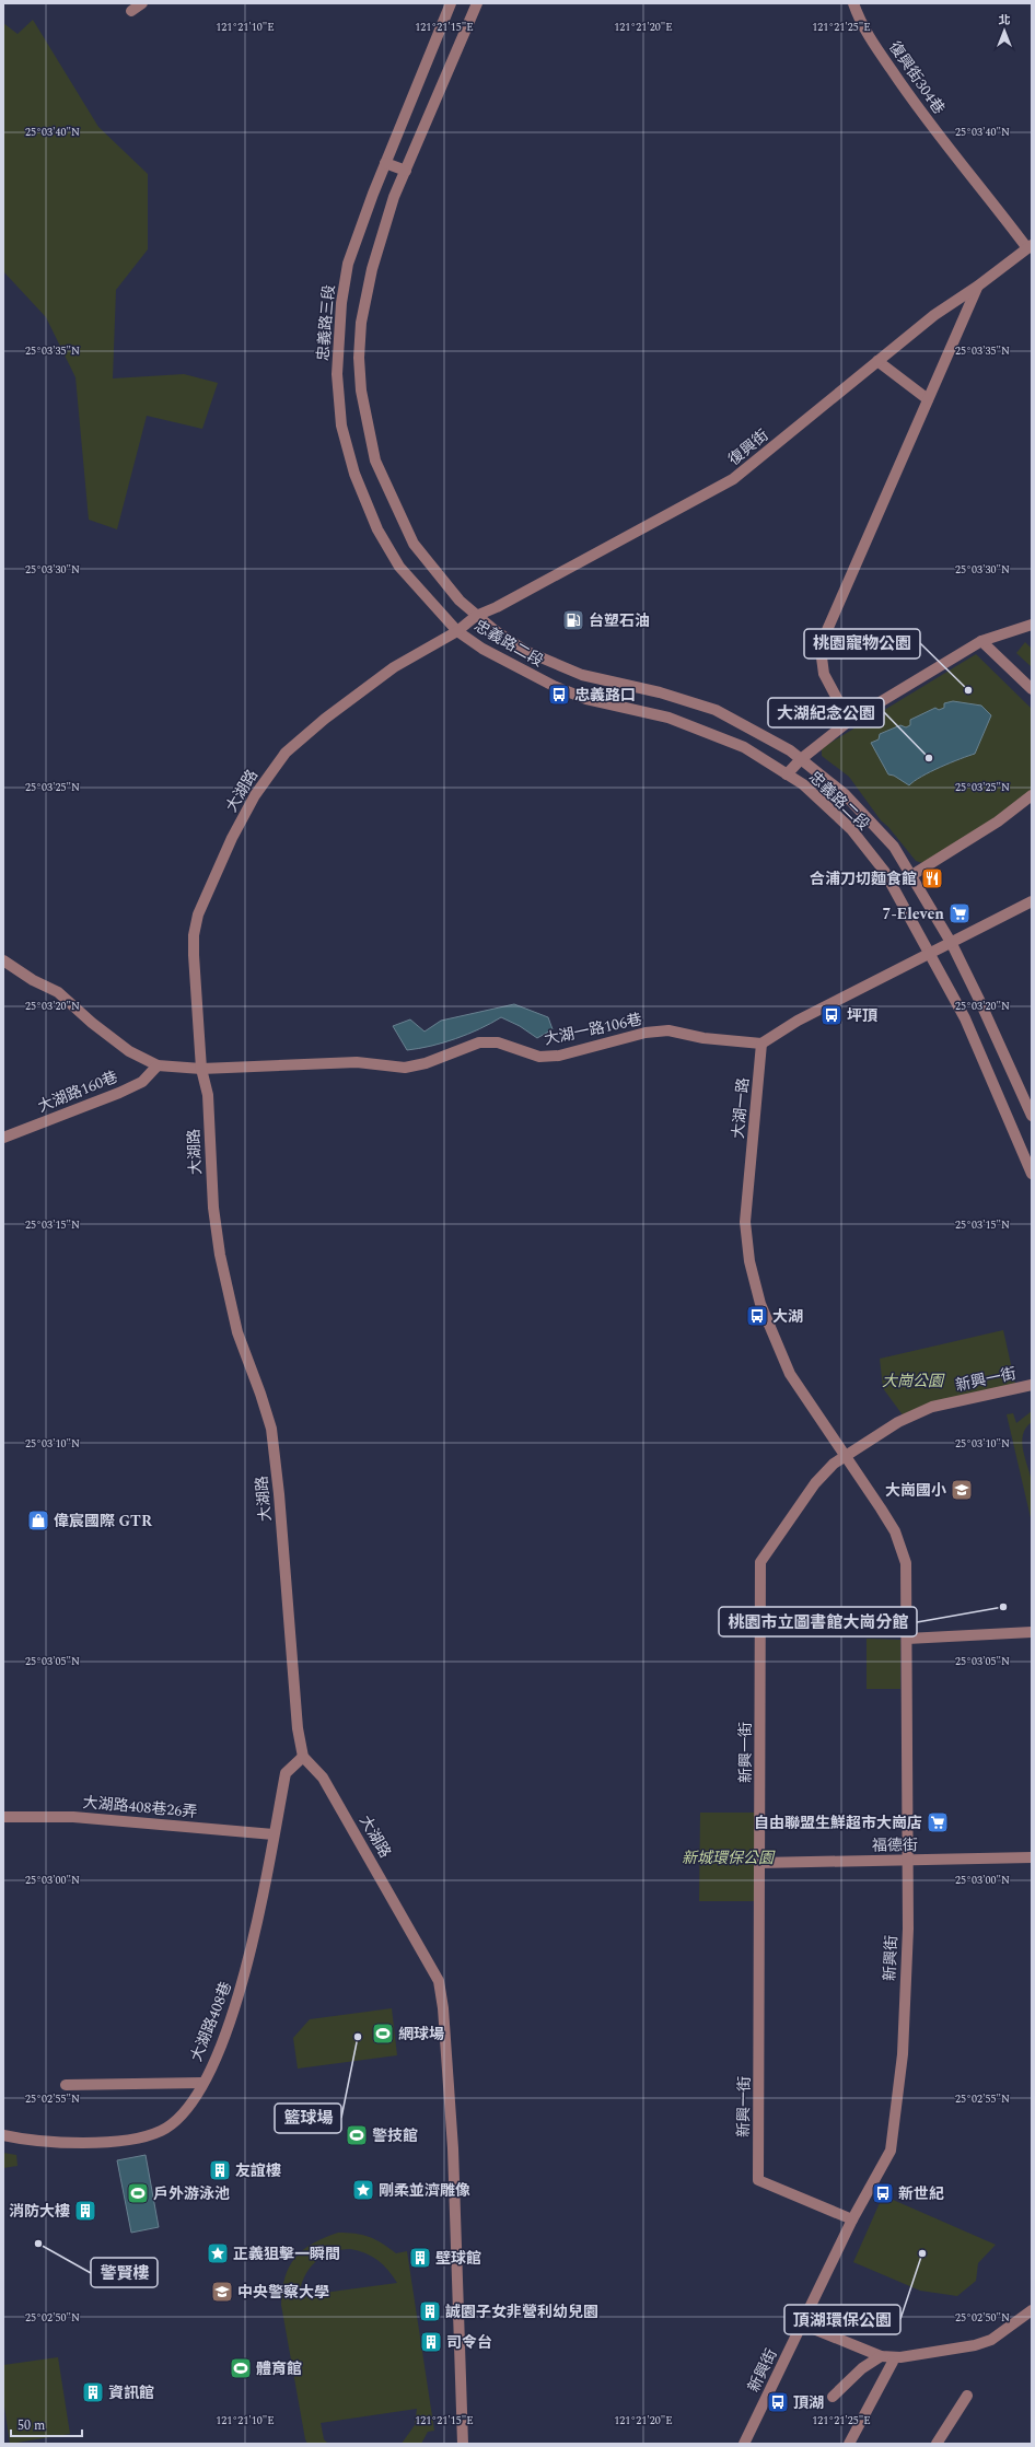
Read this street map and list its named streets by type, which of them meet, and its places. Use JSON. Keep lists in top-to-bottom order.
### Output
{
  "streets": {
    "street": [
      "復興街304巷",
      "忠義路三段",
      "復興街",
      "忠義路二段",
      "大湖路",
      "大湖一路106巷",
      "大湖路160巷",
      "大湖一路",
      "新興一街",
      "大湖路408巷26弄",
      "福德街",
      "新興街",
      "大湖路408巷"
    ]
  },
  "crossings": [
    ["復興街304巷", "復興街"],
    ["忠義路三段", "復興街"],
    ["忠義路三段", "忠義路二段"],
    ["忠義路三段", "大湖路"],
    ["復興街", "忠義路二段"],
    ["復興街", "大湖路"],
    ["忠義路二段", "大湖路"],
    ["大湖路", "大湖一路106巷"],
    ["大湖路", "大湖路408巷"],
    ["大湖一路106巷", "大湖路160巷"],
    ["大湖一路106巷", "大湖一路"],
    ["大湖一路", "新興一街"],
    ["大湖一路", "新興街"],
    ["新興一街", "福德街"],
    ["新興一街", "新興街"],
    ["大湖路408巷26弄", "大湖路408巷"],
    ["福德街", "新興街"]
  ],
  "parks": ["大崗公園", "新城環保公園"],
  "places": {
    "fuel station": ["台塑石油"],
    "other": [
      "桃園寵物公園",
      "大湖紀念公園",
      "桃園市立圖書館大崗分館",
      "籃球場",
      "警賢樓",
      "頂湖環保公園"
    ],
    "bus stop": [
      "忠義路口",
      "坪頂",
      "大湖",
      "新世紀",
      "頂湖"
    ],
    "restaurant": ["合浦刀切麵食館"],
    "supermarket": ["7-Eleven", "自由聯盟生鮮超市大崗店"],
    "school or university": ["大崗國小", "中央警察大學"],
    "shop": ["偉宸國際 GTR"],
    "sports": [
      "網球場",
      "警技館",
      "戶外游泳池",
      "體育館"
    ],
    "building": [
      "友誼樓",
      "消防大樓",
      "壁球館",
      "誠園子女非營利幼兒園",
      "司令台",
      "資訊館"
    ],
    "place": ["剛柔並濟雕像", "正義狙擊一瞬間"]
  },
  "scale_bar": "50 m",
  "north": "top",
  "coordinates": [
    "121°21'10\"E",
    "121°21'15\"E",
    "121°21'20\"E",
    "121°21'25\"E",
    "25°03'40\"N",
    "25°03'35\"N",
    "25°03'30\"N",
    "25°03'25\"N",
    "25°03'20\"N",
    "25°03'15\"N",
    "25°03'10\"N",
    "25°03'05\"N",
    "25°03'00\"N",
    "25°02'55\"N",
    "25°02'50\"N"
  ]
}
